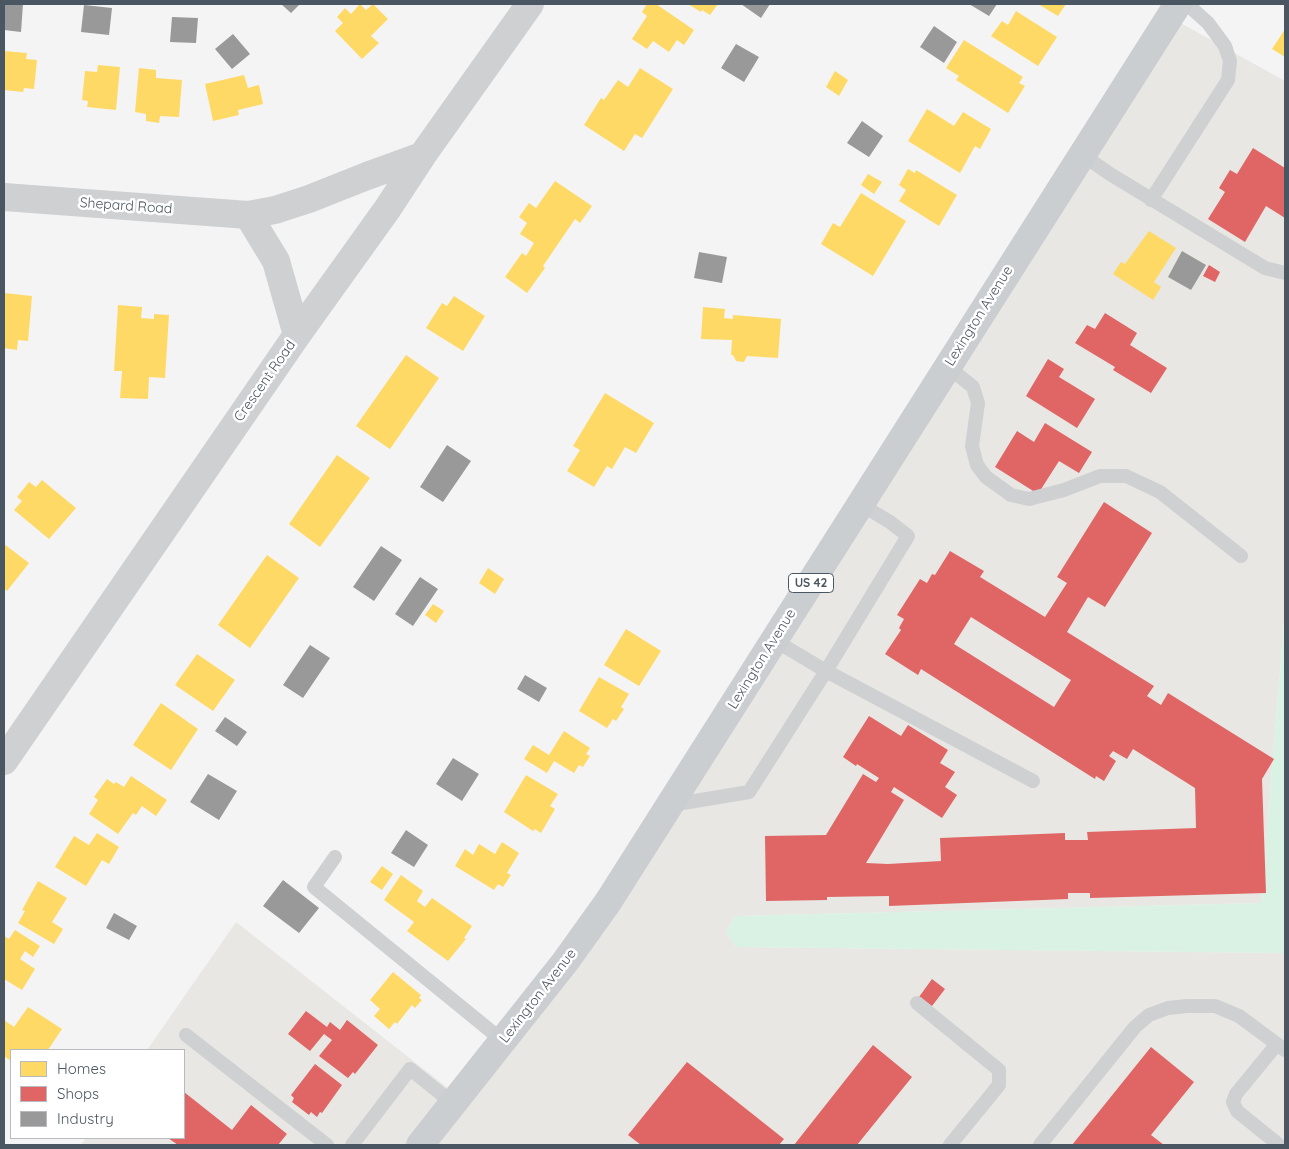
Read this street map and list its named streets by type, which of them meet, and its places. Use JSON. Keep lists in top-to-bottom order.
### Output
{
  "streets": {
    "main road": ["Lexington Avenue", "US 42"],
    "street": ["Shepard Road", "Crescent Road"]
  },
  "crossings": [
    ["Shepard Road", "Crescent Road"]
  ],
  "legend": ["Homes", "Shops", "Industry"]
}
